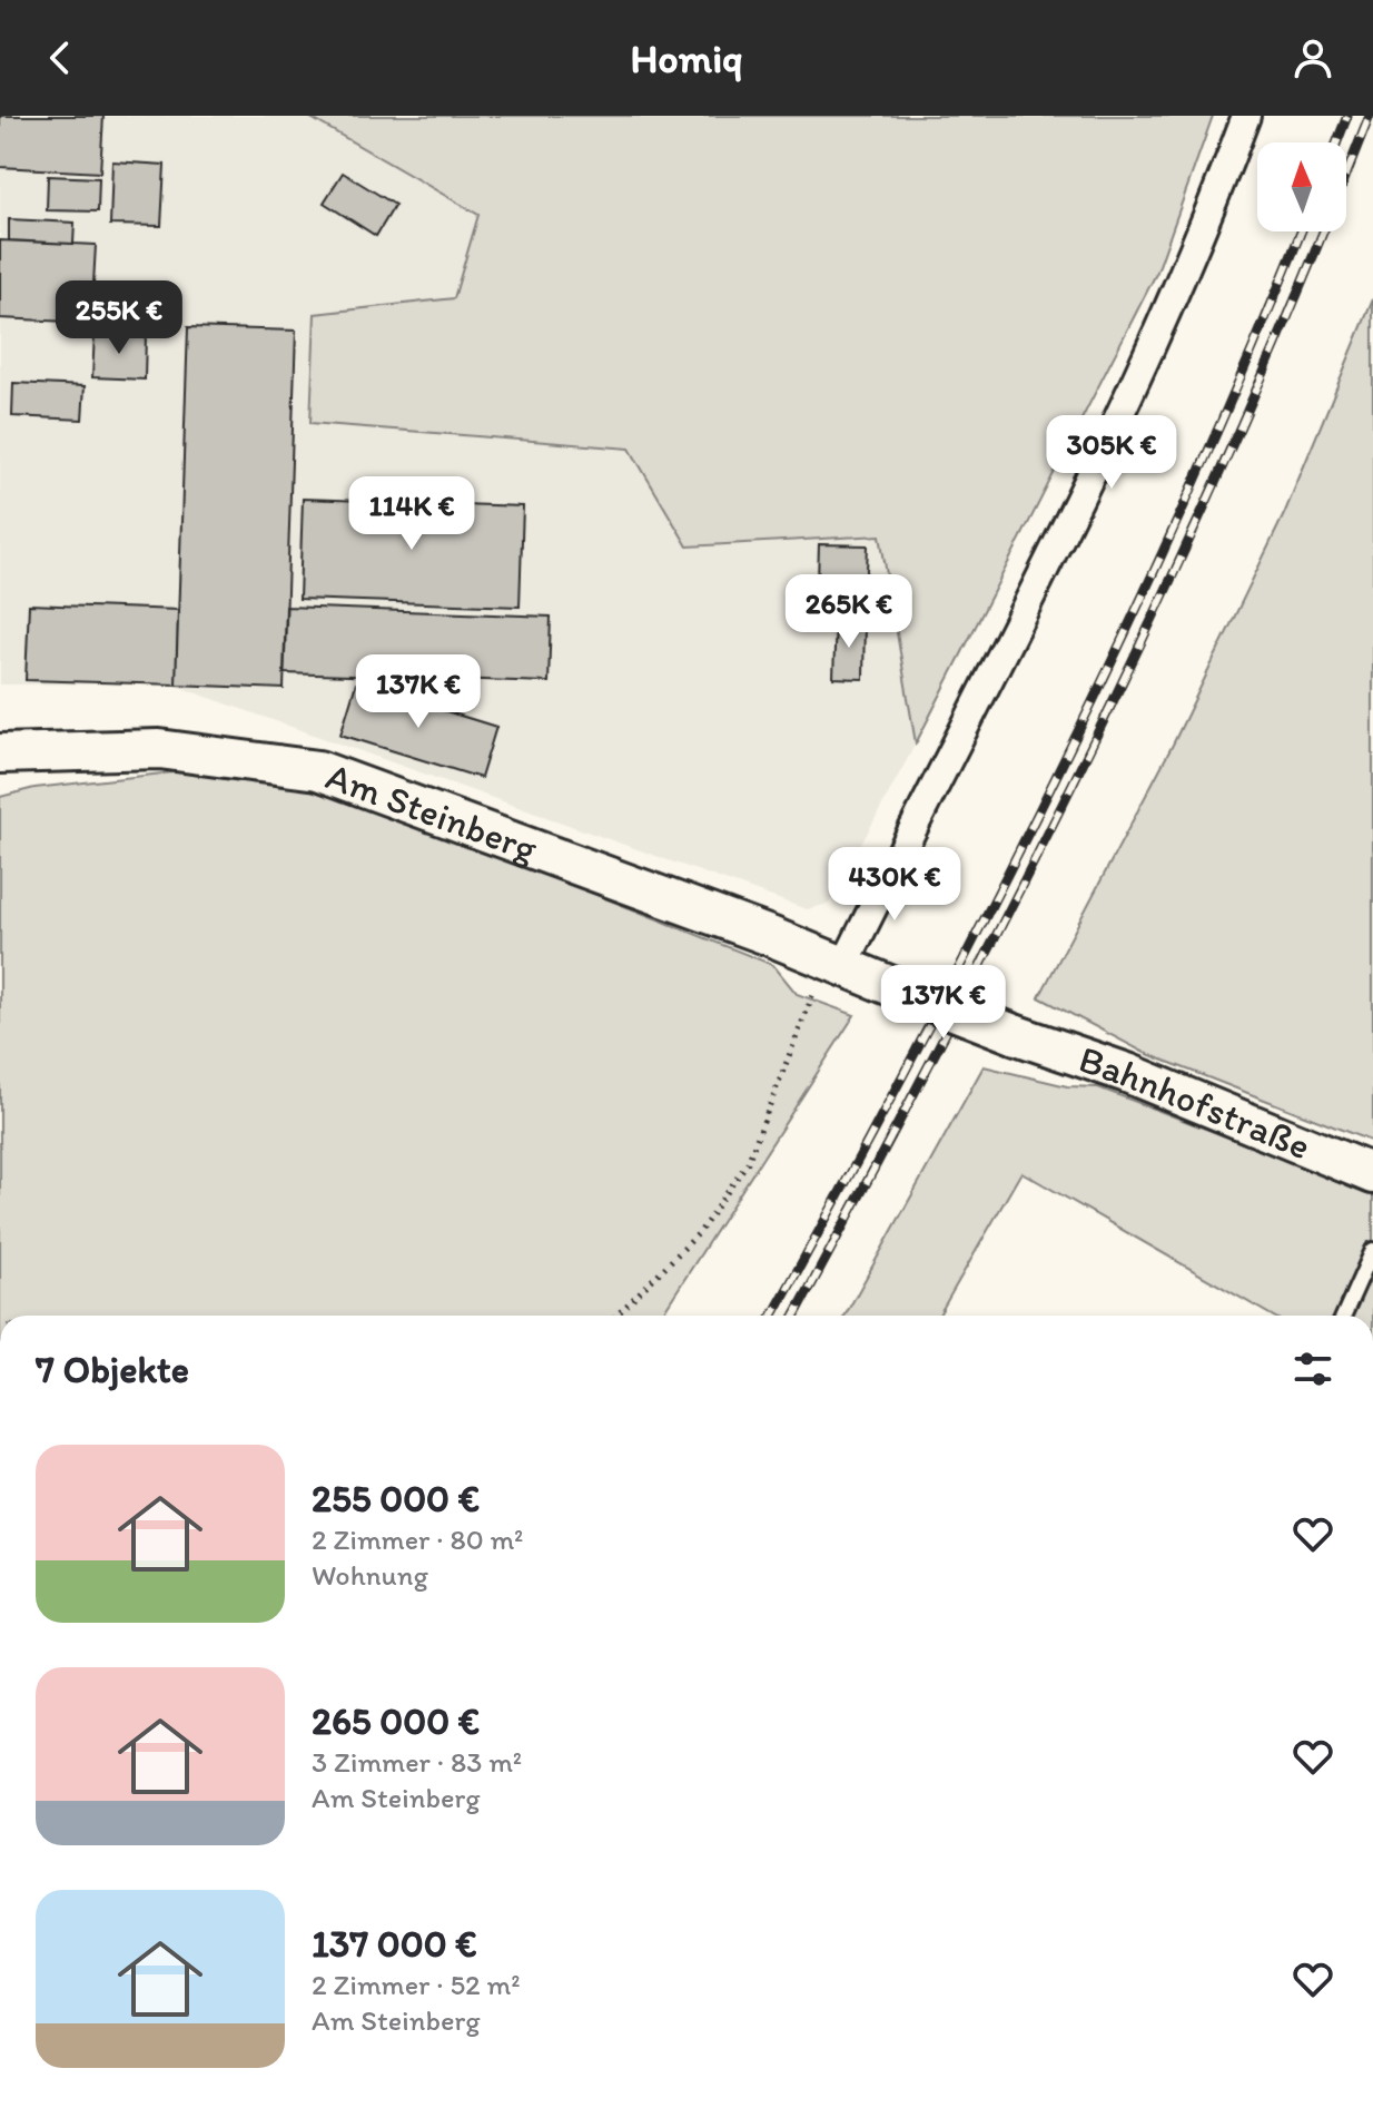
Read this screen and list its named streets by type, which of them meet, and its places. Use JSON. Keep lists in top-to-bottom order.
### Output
{
  "streets": {
    "main road": ["Am Steinberg", "Bahnhofstraße"]
  },
  "crossings": [
    ["Am Steinberg", "Bahnhofstraße"]
  ],
  "north": "top",
  "page": {
    "header": "Homiq",
    "price": [
      "255K €",
      "305K €",
      "114K €",
      "265K €",
      "137K €",
      "430K €",
      "137K €"
    ],
    "heading": "7 Objekte",
    "list": [
      {
        "name": "255 000 €",
        "note": "2 Zimmer · 80 m² · Wohnung"
      },
      {
        "name": "265 000 €",
        "note": "3 Zimmer · 83 m² · Am Steinberg"
      },
      {
        "name": "137 000 €",
        "note": "2 Zimmer · 52 m² · Am Steinberg"
      }
    ]
  }
}
